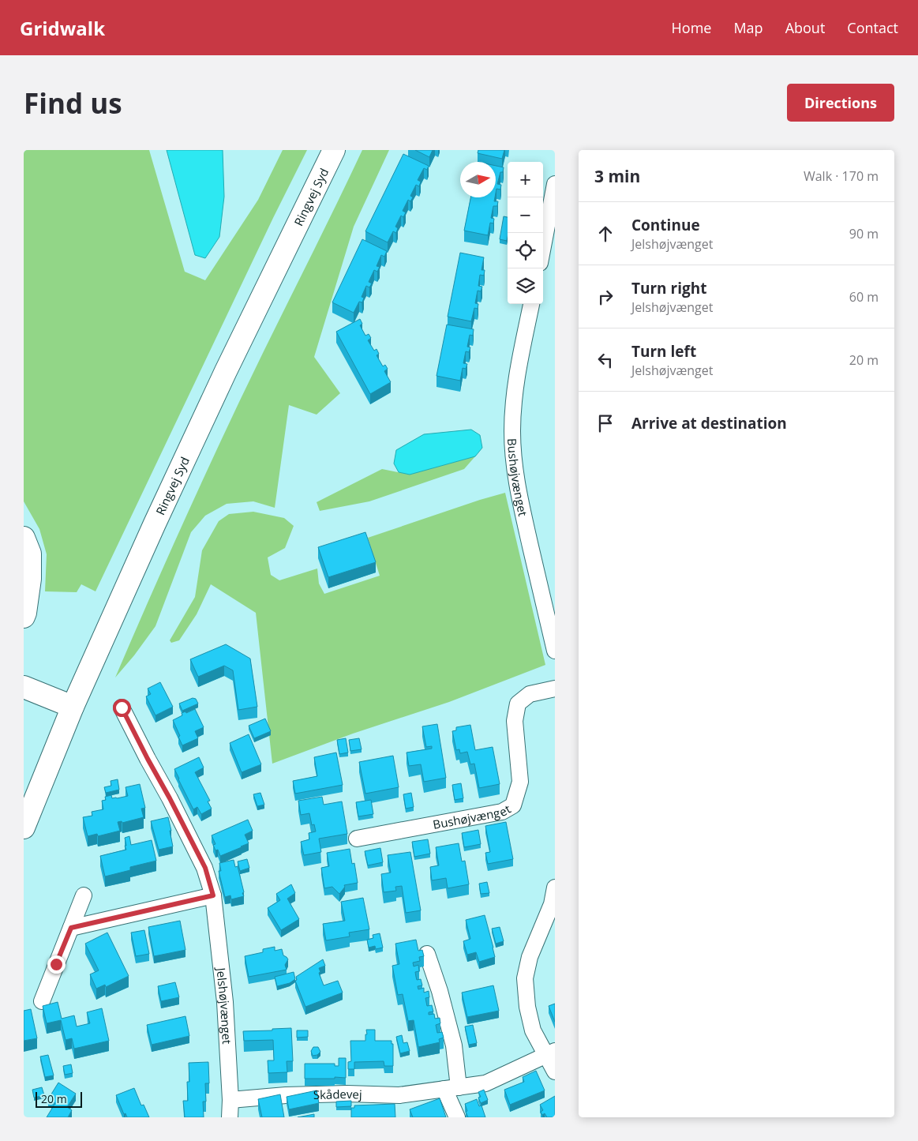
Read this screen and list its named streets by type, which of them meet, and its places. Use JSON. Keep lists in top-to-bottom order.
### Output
{
  "streets": {
    "main road": ["Ringvej Syd"],
    "street": ["Bushøjvænget", "Jelshøjvænget", "Skådevej"]
  },
  "crossings": [
    ["Jelshøjvænget", "Skådevej"]
  ],
  "scale_bar": "20 m",
  "north": "right",
  "page": {
    "header": "Gridwalk",
    "nav": [
      "Home",
      "Map",
      "About",
      "Contact"
    ],
    "buttons": "Directions",
    "title": "Find us",
    "heading": ["3 min", "Walk · 170 m"],
    "map_buttons": ["+", "−"],
    "list": [
      ["Continue", "Jelshøjvænget", "90 m"],
      ["Turn right", "Jelshøjvænget", "60 m"],
      ["Turn left", "Jelshøjvænget", "20 m"],
      "Arrive at destination"
    ],
    "scale": "20 m"
  }
}
